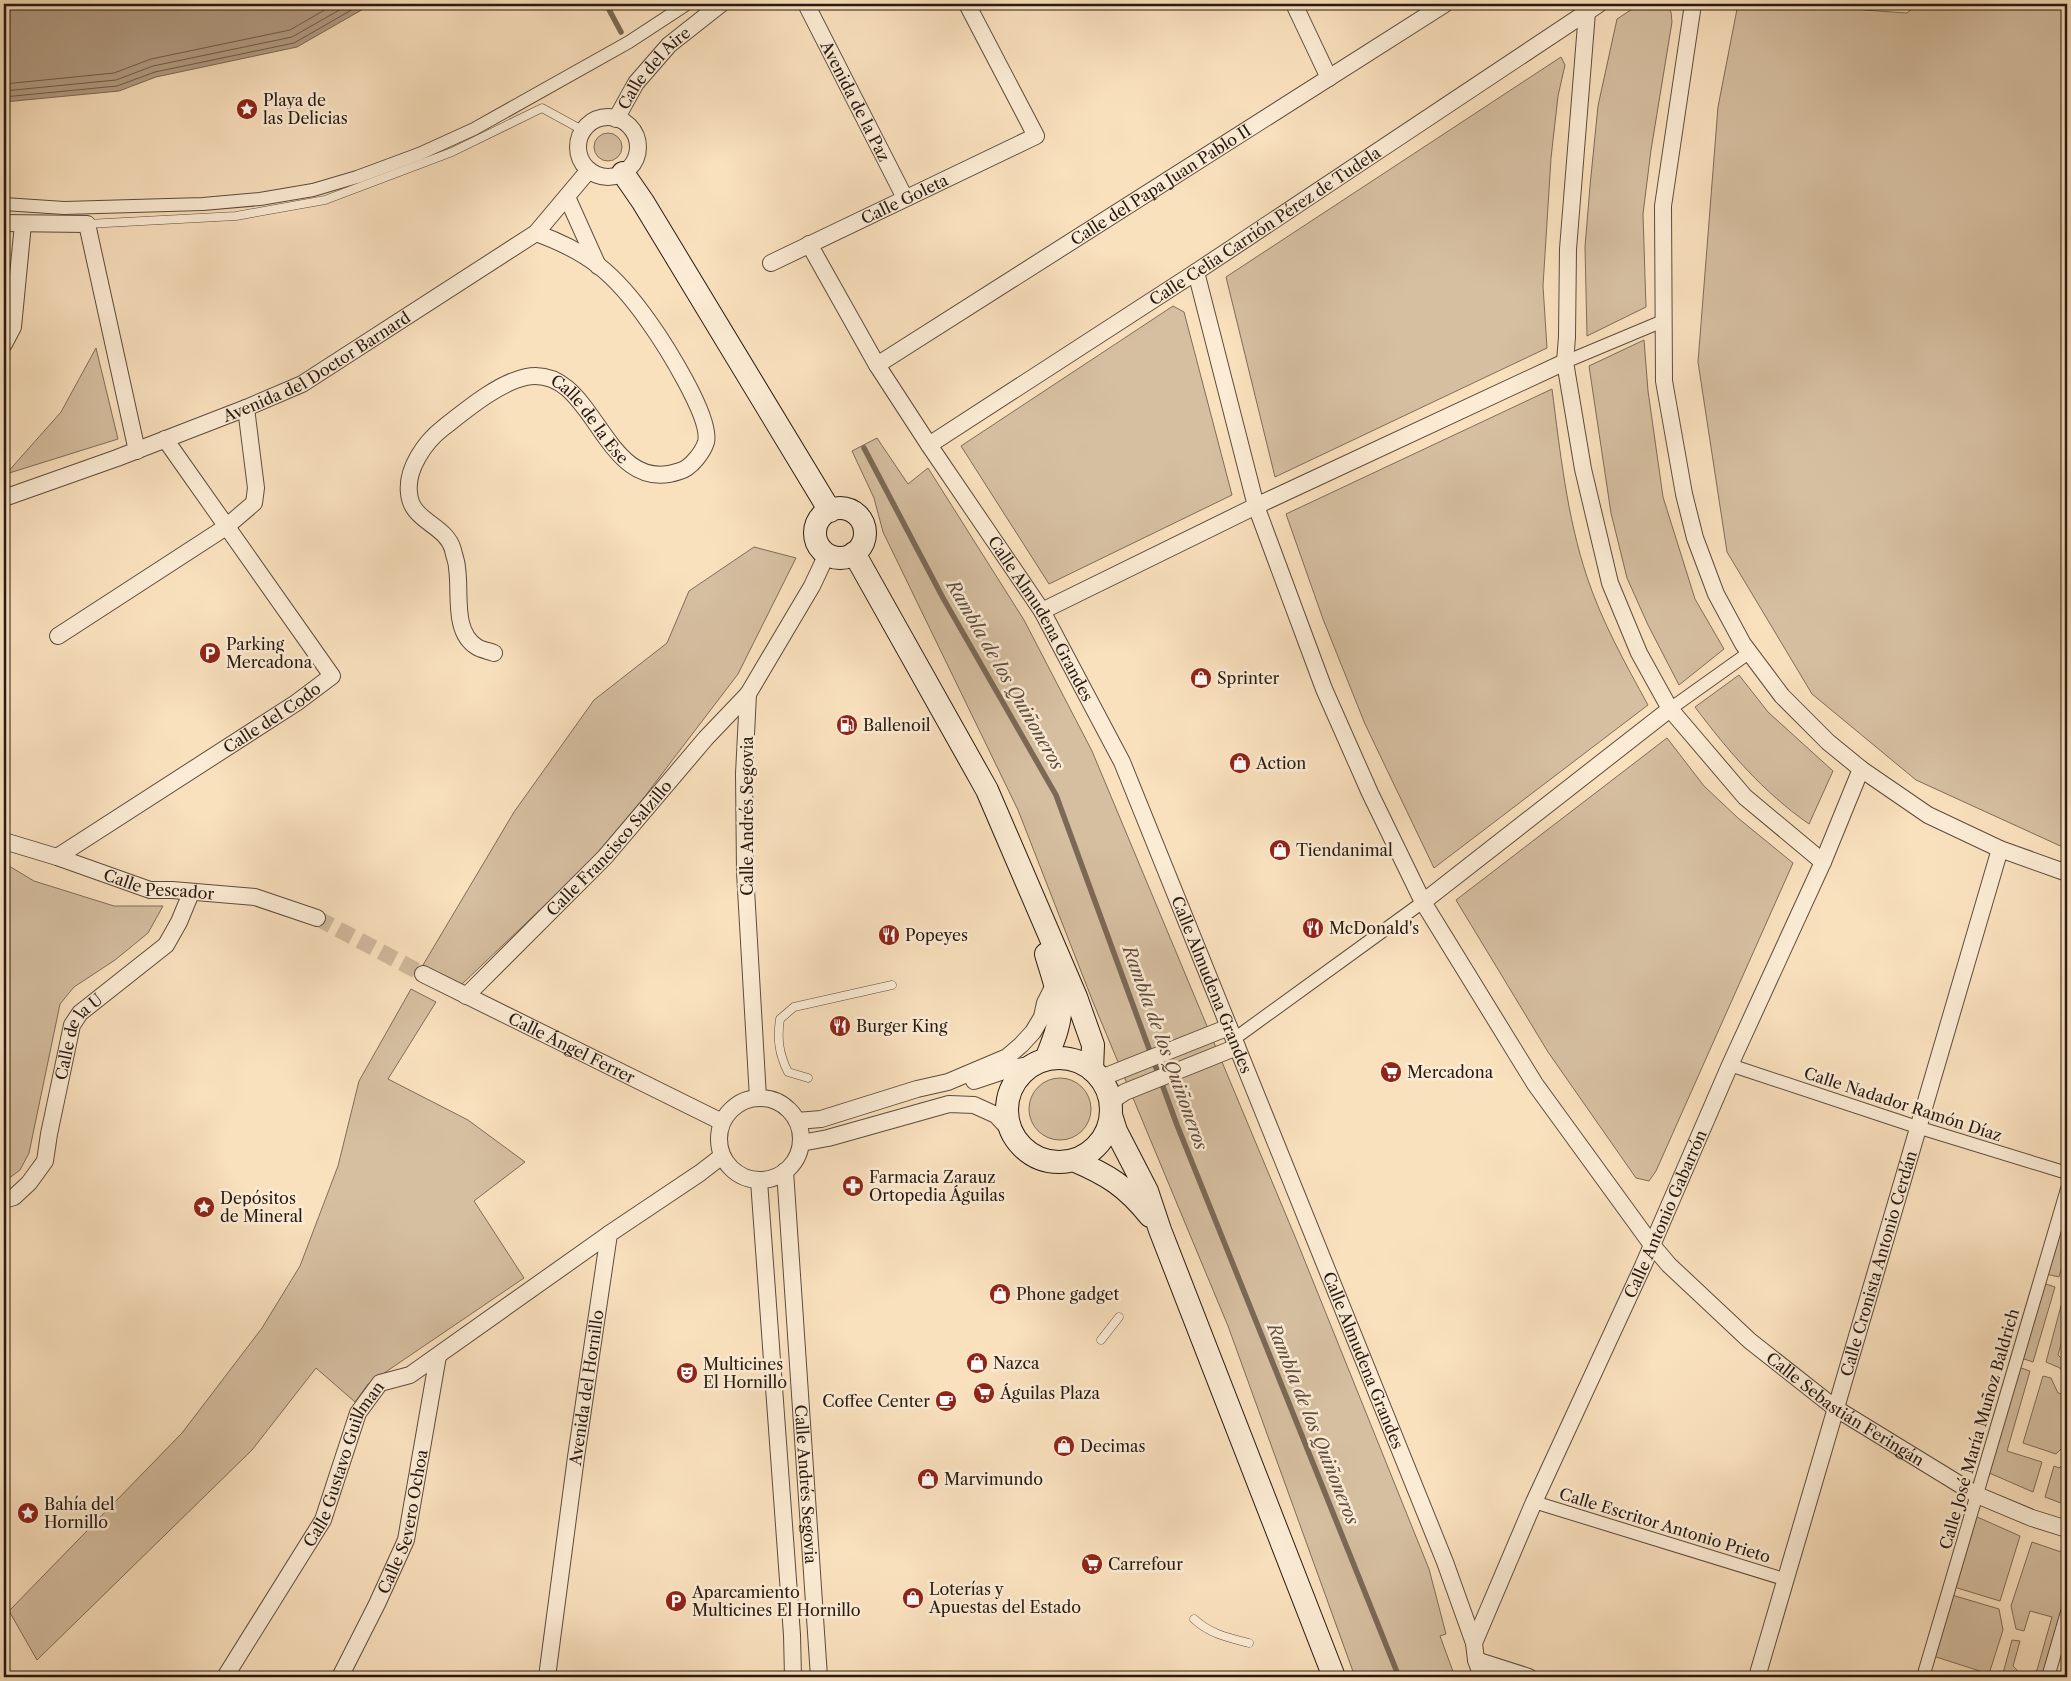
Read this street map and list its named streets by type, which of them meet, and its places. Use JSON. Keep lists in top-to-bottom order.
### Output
{
  "streets": {
    "street": [
      "Calle del Aire",
      "Avenida de la Paz",
      "Calle del Papa Juan Pablo II",
      "Calle Goleta",
      "Calle Celia Carrión Pérez de Tudela",
      "Avenida del Doctor Barnard",
      "Calle de la Ese",
      "Calle Almudena Grandes",
      "Calle del Codo",
      "Calle Andrés Segovia",
      "Calle Francisco Salzillo",
      "Calle Pescador",
      "Calle de la U",
      "Calle Ángel Ferrer",
      "Calle Nadador Ramón Díaz",
      "Calle Antonio Gabarrón",
      "Calle Cronista Antonio Cerdán",
      "Avenida del Hornillo",
      "Calle Sebastián Feringán",
      "Calle José María Muñoz Baldrich",
      "Calle Gustavo Guillman",
      "Calle Severo Ochoa",
      "Calle Escritor Antonio Prieto"
    ]
  },
  "crossings": [
    ["Calle del Aire", "Avenida del Doctor Barnard"],
    ["Avenida de la Paz", "Calle Goleta"],
    ["Calle del Papa Juan Pablo II", "Calle Almudena Grandes"],
    ["Calle Goleta", "Calle Almudena Grandes"],
    ["Calle Celia Carrión Pérez de Tudela", "Calle Almudena Grandes"],
    ["Calle Celia Carrión Pérez de Tudela", "Calle Sebastián Feringán"],
    ["Avenida del Doctor Barnard", "Calle de la Ese"],
    ["Avenida del Doctor Barnard", "Calle del Codo"],
    ["Calle Almudena Grandes", "Calle Antonio Gabarrón"],
    ["Calle del Codo", "Calle Pescador"],
    ["Calle Andrés Segovia", "Calle Francisco Salzillo"],
    ["Calle Andrés Segovia", "Calle Ángel Ferrer"],
    ["Calle Francisco Salzillo", "Calle Ángel Ferrer"],
    ["Calle Pescador", "Calle de la U"],
    ["Calle Nadador Ramón Díaz", "Calle Antonio Gabarrón"],
    ["Calle Nadador Ramón Díaz", "Calle Cronista Antonio Cerdán"],
    ["Calle Antonio Gabarrón", "Calle Sebastián Feringán"],
    ["Calle Antonio Gabarrón", "Calle Escritor Antonio Prieto"],
    ["Calle Cronista Antonio Cerdán", "Calle Sebastián Feringán"],
    ["Calle Cronista Antonio Cerdán", "Calle Escritor Antonio Prieto"],
    ["Avenida del Hornillo", "Calle Gustavo Guillman"],
    ["Calle Sebastián Feringán", "Calle José María Muñoz Baldrich"],
    ["Calle Gustavo Guillman", "Calle Severo Ochoa"]
  ],
  "water": ["Rambla de los Quiñoneros"],
  "places": {
    "place": ["Playa de las Delicias", "Depósitos de Mineral", "Bahía del Hornillo"],
    "parking": ["Parking Mercadona", "Aparcamiento Multicines El Hornillo"],
    "shop": [
      "Sprinter",
      "Action",
      "Tiendanimal",
      "Phone gadget",
      "Nazca",
      "Decimas",
      "Marvimundo",
      "Loterías y Apuestas del Estado"
    ],
    "fuel station": ["Ballenoil"],
    "restaurant": ["McDonald's", "Popeyes", "Burger King"],
    "supermarket": ["Mercadona", "Águilas Plaza", "Carrefour"],
    "pharmacy": ["Farmacia Zarauz Ortopedia Águilas"],
    "theatre": ["Multicines El Hornillo"],
    "cafe": ["Coffee Center"]
  }
}
